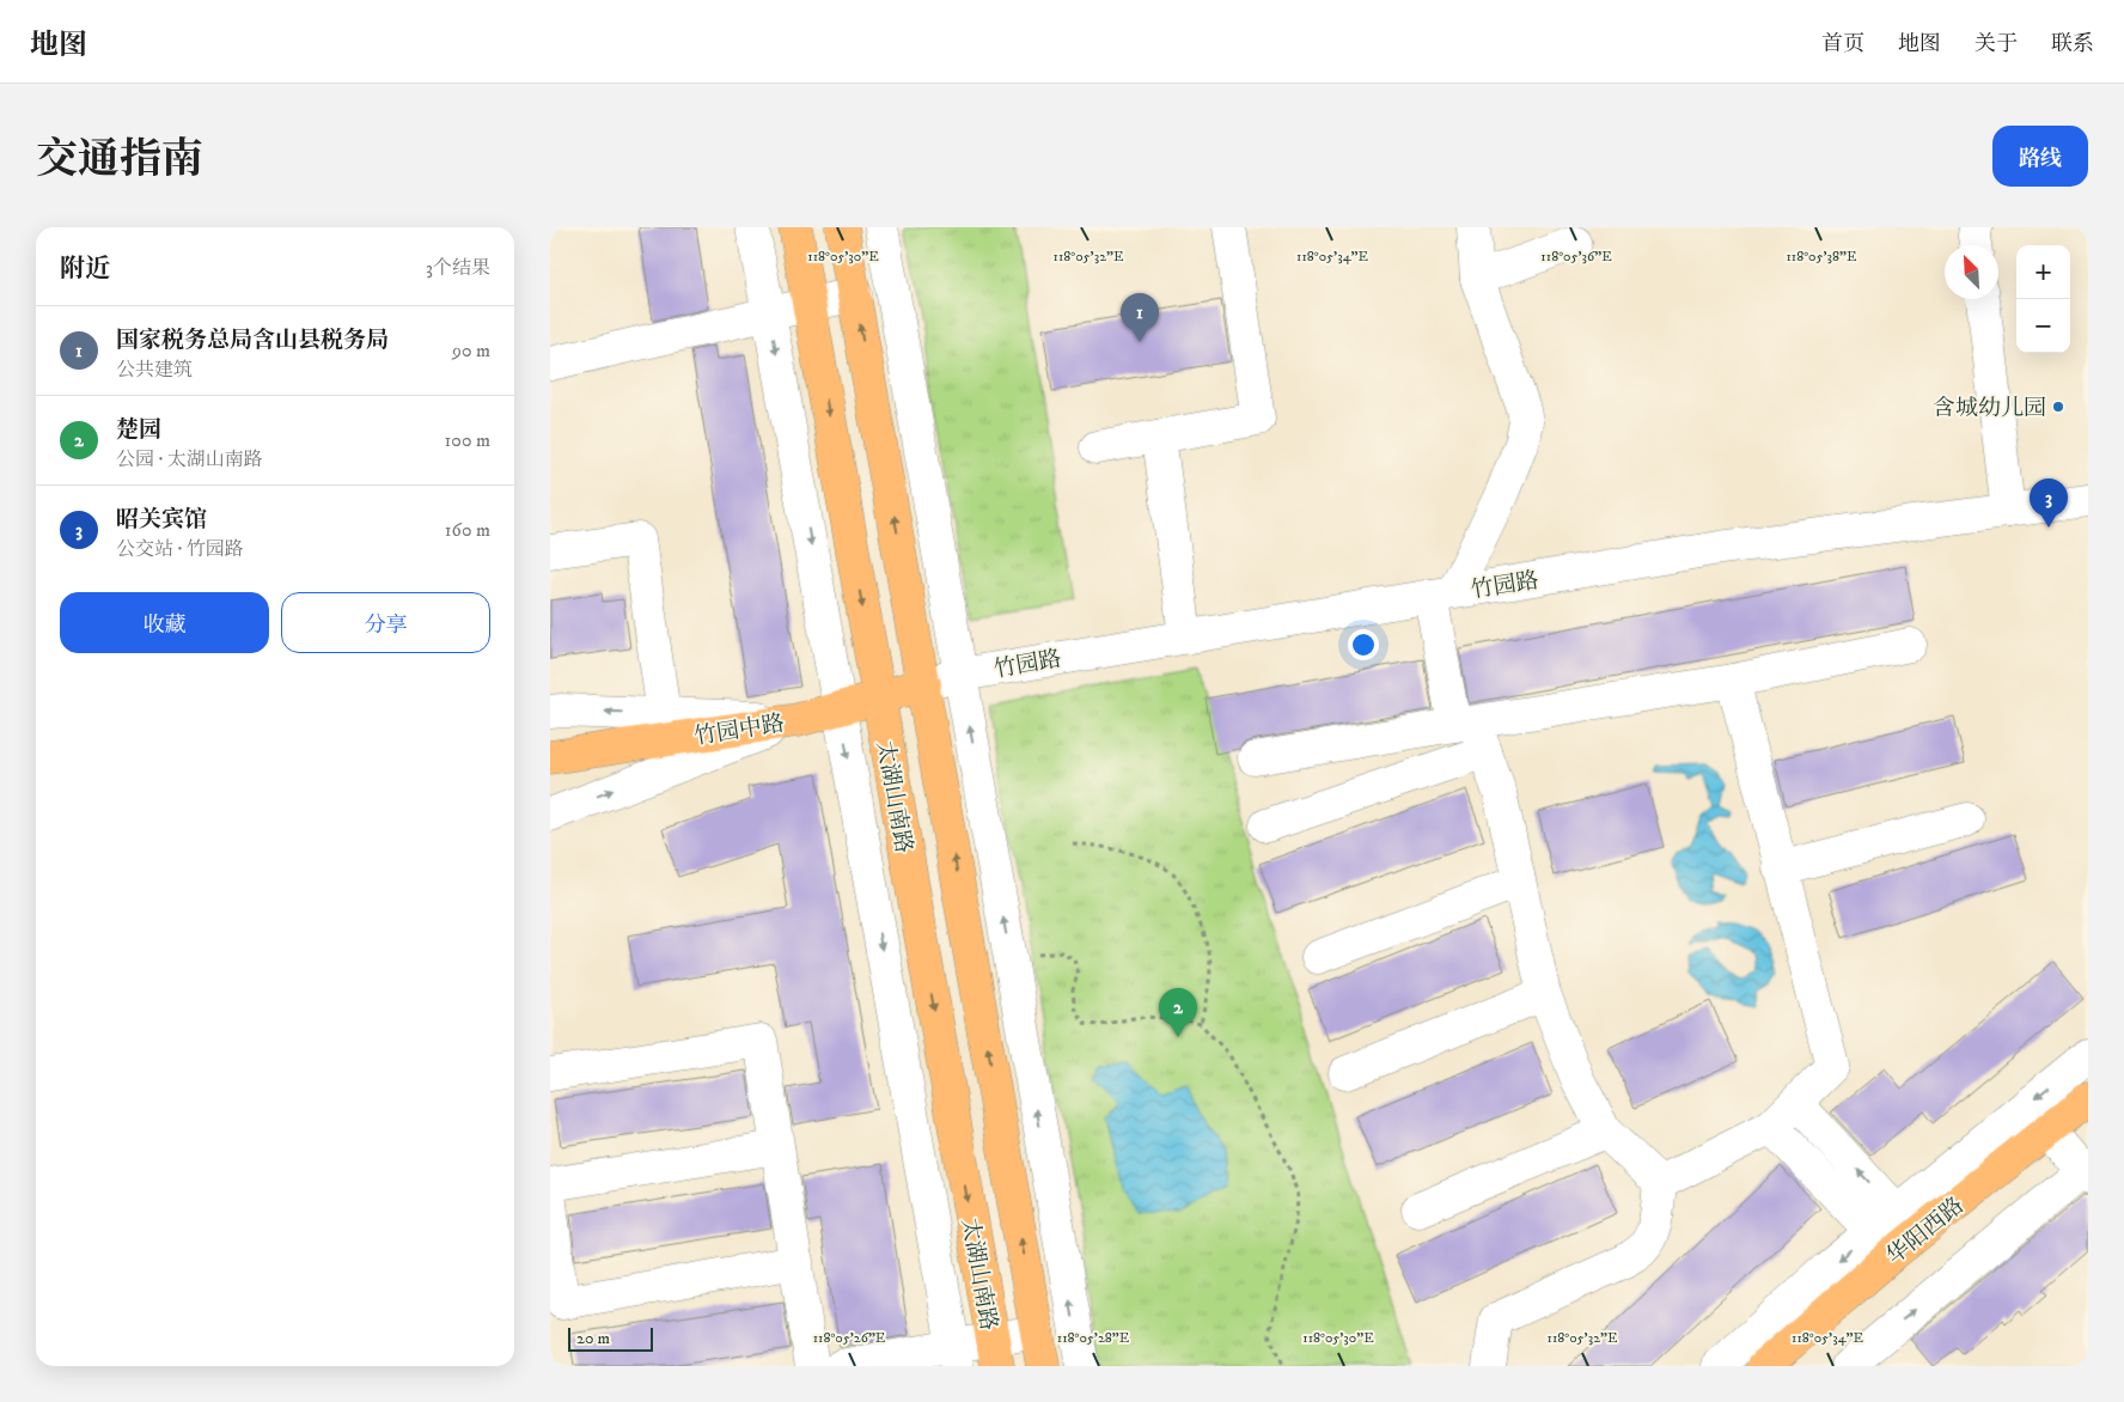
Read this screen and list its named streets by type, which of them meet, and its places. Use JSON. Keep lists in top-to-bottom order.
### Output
{
  "streets": {
    "main road": ["竹园中路", "太湖山南路", "华阳西路"],
    "street": ["竹园路"]
  },
  "crossings": [
    ["竹园路", "竹园中路"],
    ["竹园路", "太湖山南路"],
    ["竹园中路", "太湖山南路"]
  ],
  "places": ["含城幼儿园"],
  "scale_bar": "20 m",
  "north": "top left",
  "page": {
    "header": "地图",
    "nav": [
      "首页",
      "地图",
      "关于",
      "联系"
    ],
    "title": "交通指南",
    "buttons": [
      "路线",
      ["收藏", "分享"]
    ],
    "heading": ["附近", "3个结果"],
    "map_buttons": ["+", "−"],
    "pins": ["1", "3", "2"],
    "list": [
      {
        "mark": "1",
        "name": "国家税务总局含山县税务局",
        "note": "公共建筑",
        "value": "90 m"
      },
      {
        "mark": "2",
        "name": "楚园",
        "note": "公园 · 太湖山南路",
        "value": "100 m"
      },
      {
        "mark": "3",
        "name": "昭关宾馆",
        "note": "公交站 · 竹园路",
        "value": "160 m"
      }
    ],
    "scale": "20 m"
  },
  "coordinates": [
    "118°05'30\"E",
    "118°05'32\"E",
    "118°05'34\"E",
    "118°05'36\"E",
    "118°05'38\"E",
    "118°05'26\"E",
    "118°05'28\"E"
  ]
}
